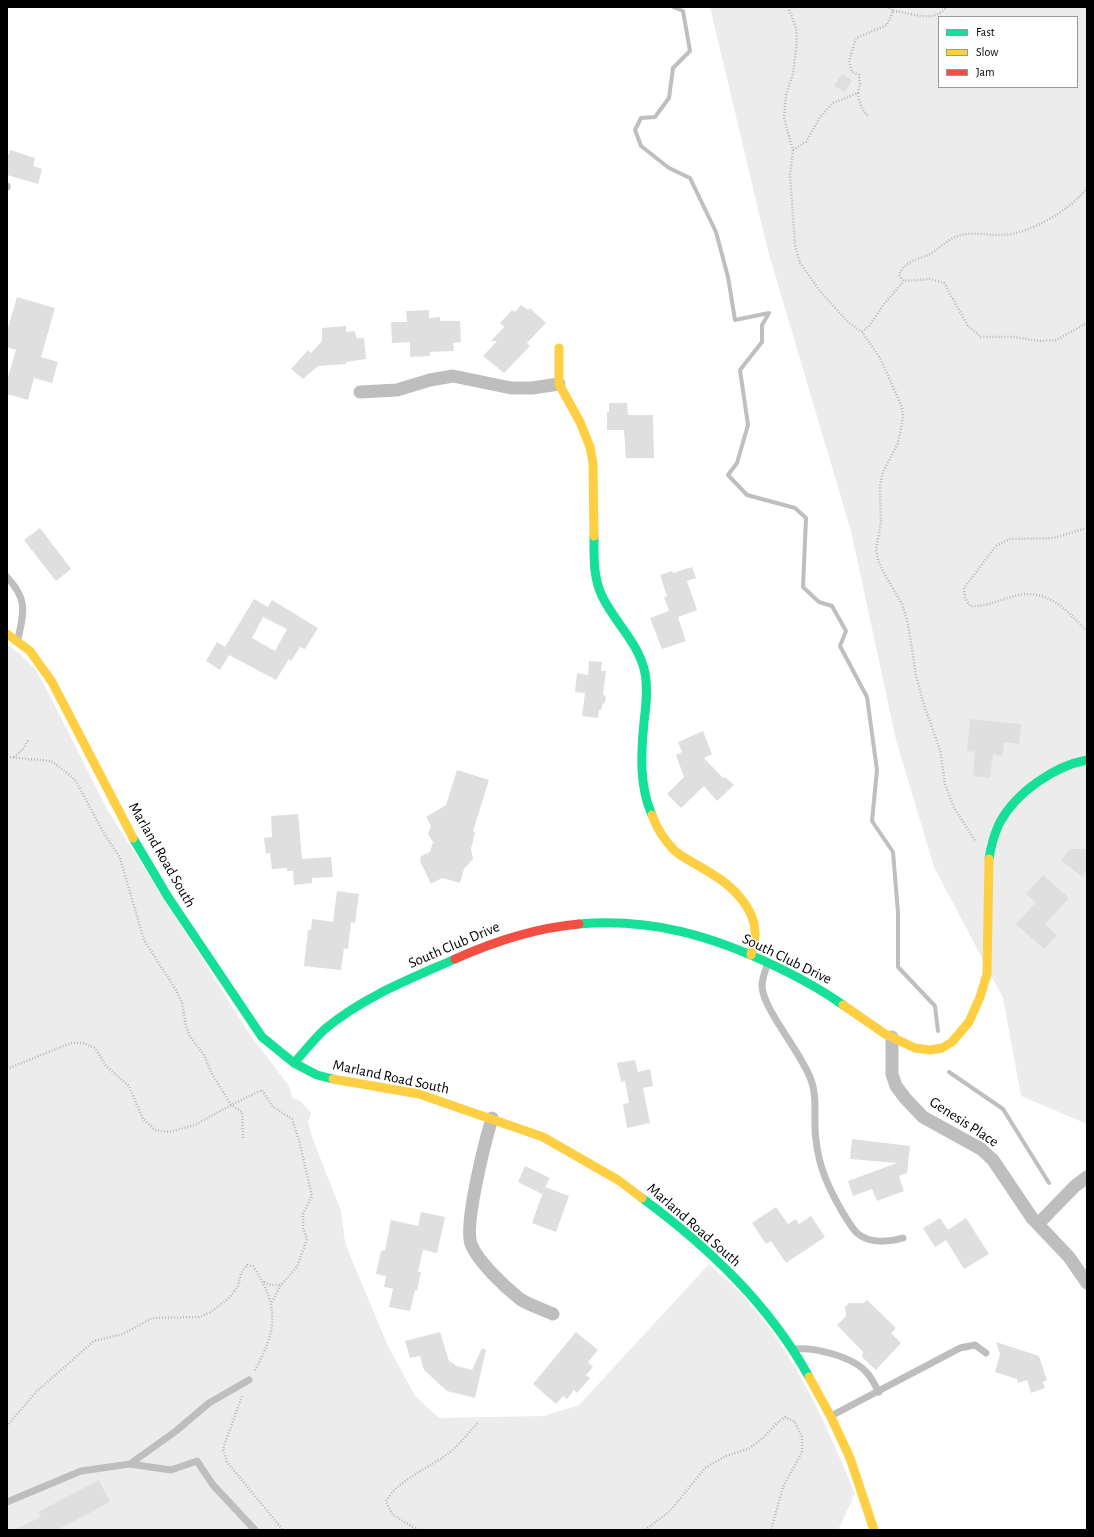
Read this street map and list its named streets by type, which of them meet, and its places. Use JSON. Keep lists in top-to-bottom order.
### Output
{
  "streets": {
    "street": ["Marland Road South", "South Club Drive", "Genesis Place"]
  },
  "crossings": [
    ["Marland Road South", "South Club Drive"],
    ["South Club Drive", "Genesis Place"]
  ],
  "legend": ["Fast", "Slow", "Jam"]
}
